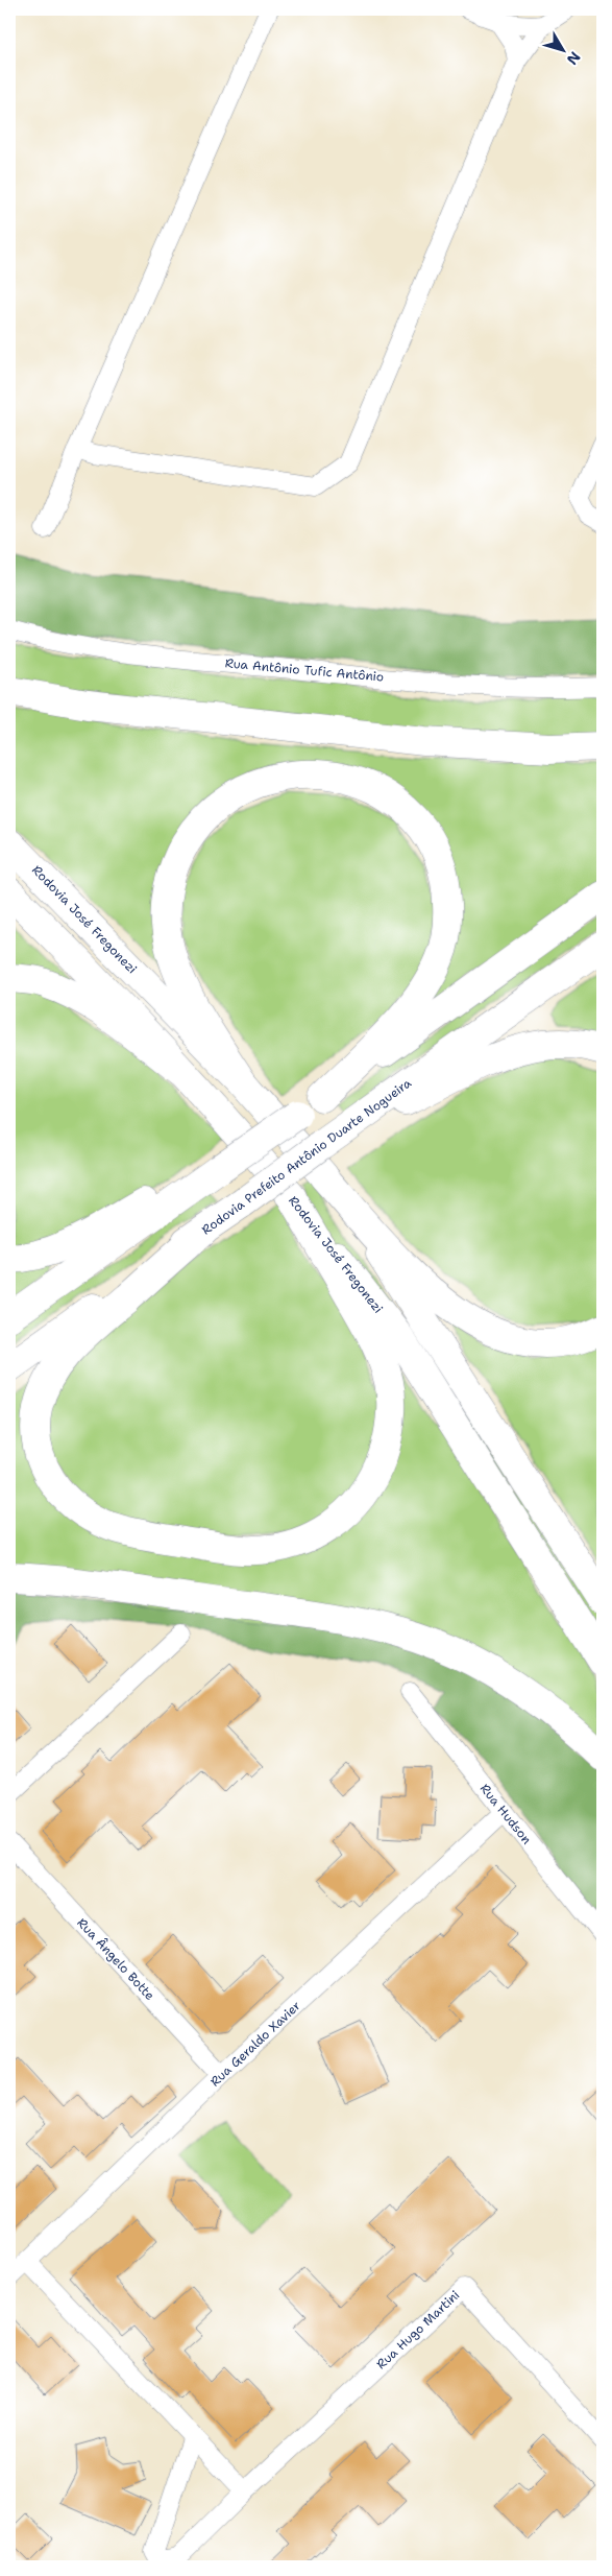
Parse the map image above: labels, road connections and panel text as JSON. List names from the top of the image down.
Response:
{
  "streets": {
    "highway": ["Rodovia José Fregonezi", "Rodovia Prefeito Antônio Duarte Nogueira"],
    "street": [
      "Rua Antônio Tufic Antônio",
      "Rua Hudson",
      "Rua Ângelo Botte",
      "Rua Geraldo Xavier",
      "Rua Hugo Martini"
    ]
  },
  "crossings": [
    ["Rua Hudson", "Rua Geraldo Xavier"],
    ["Rua Ângelo Botte", "Rua Geraldo Xavier"]
  ],
  "north": "bottom right"
}
